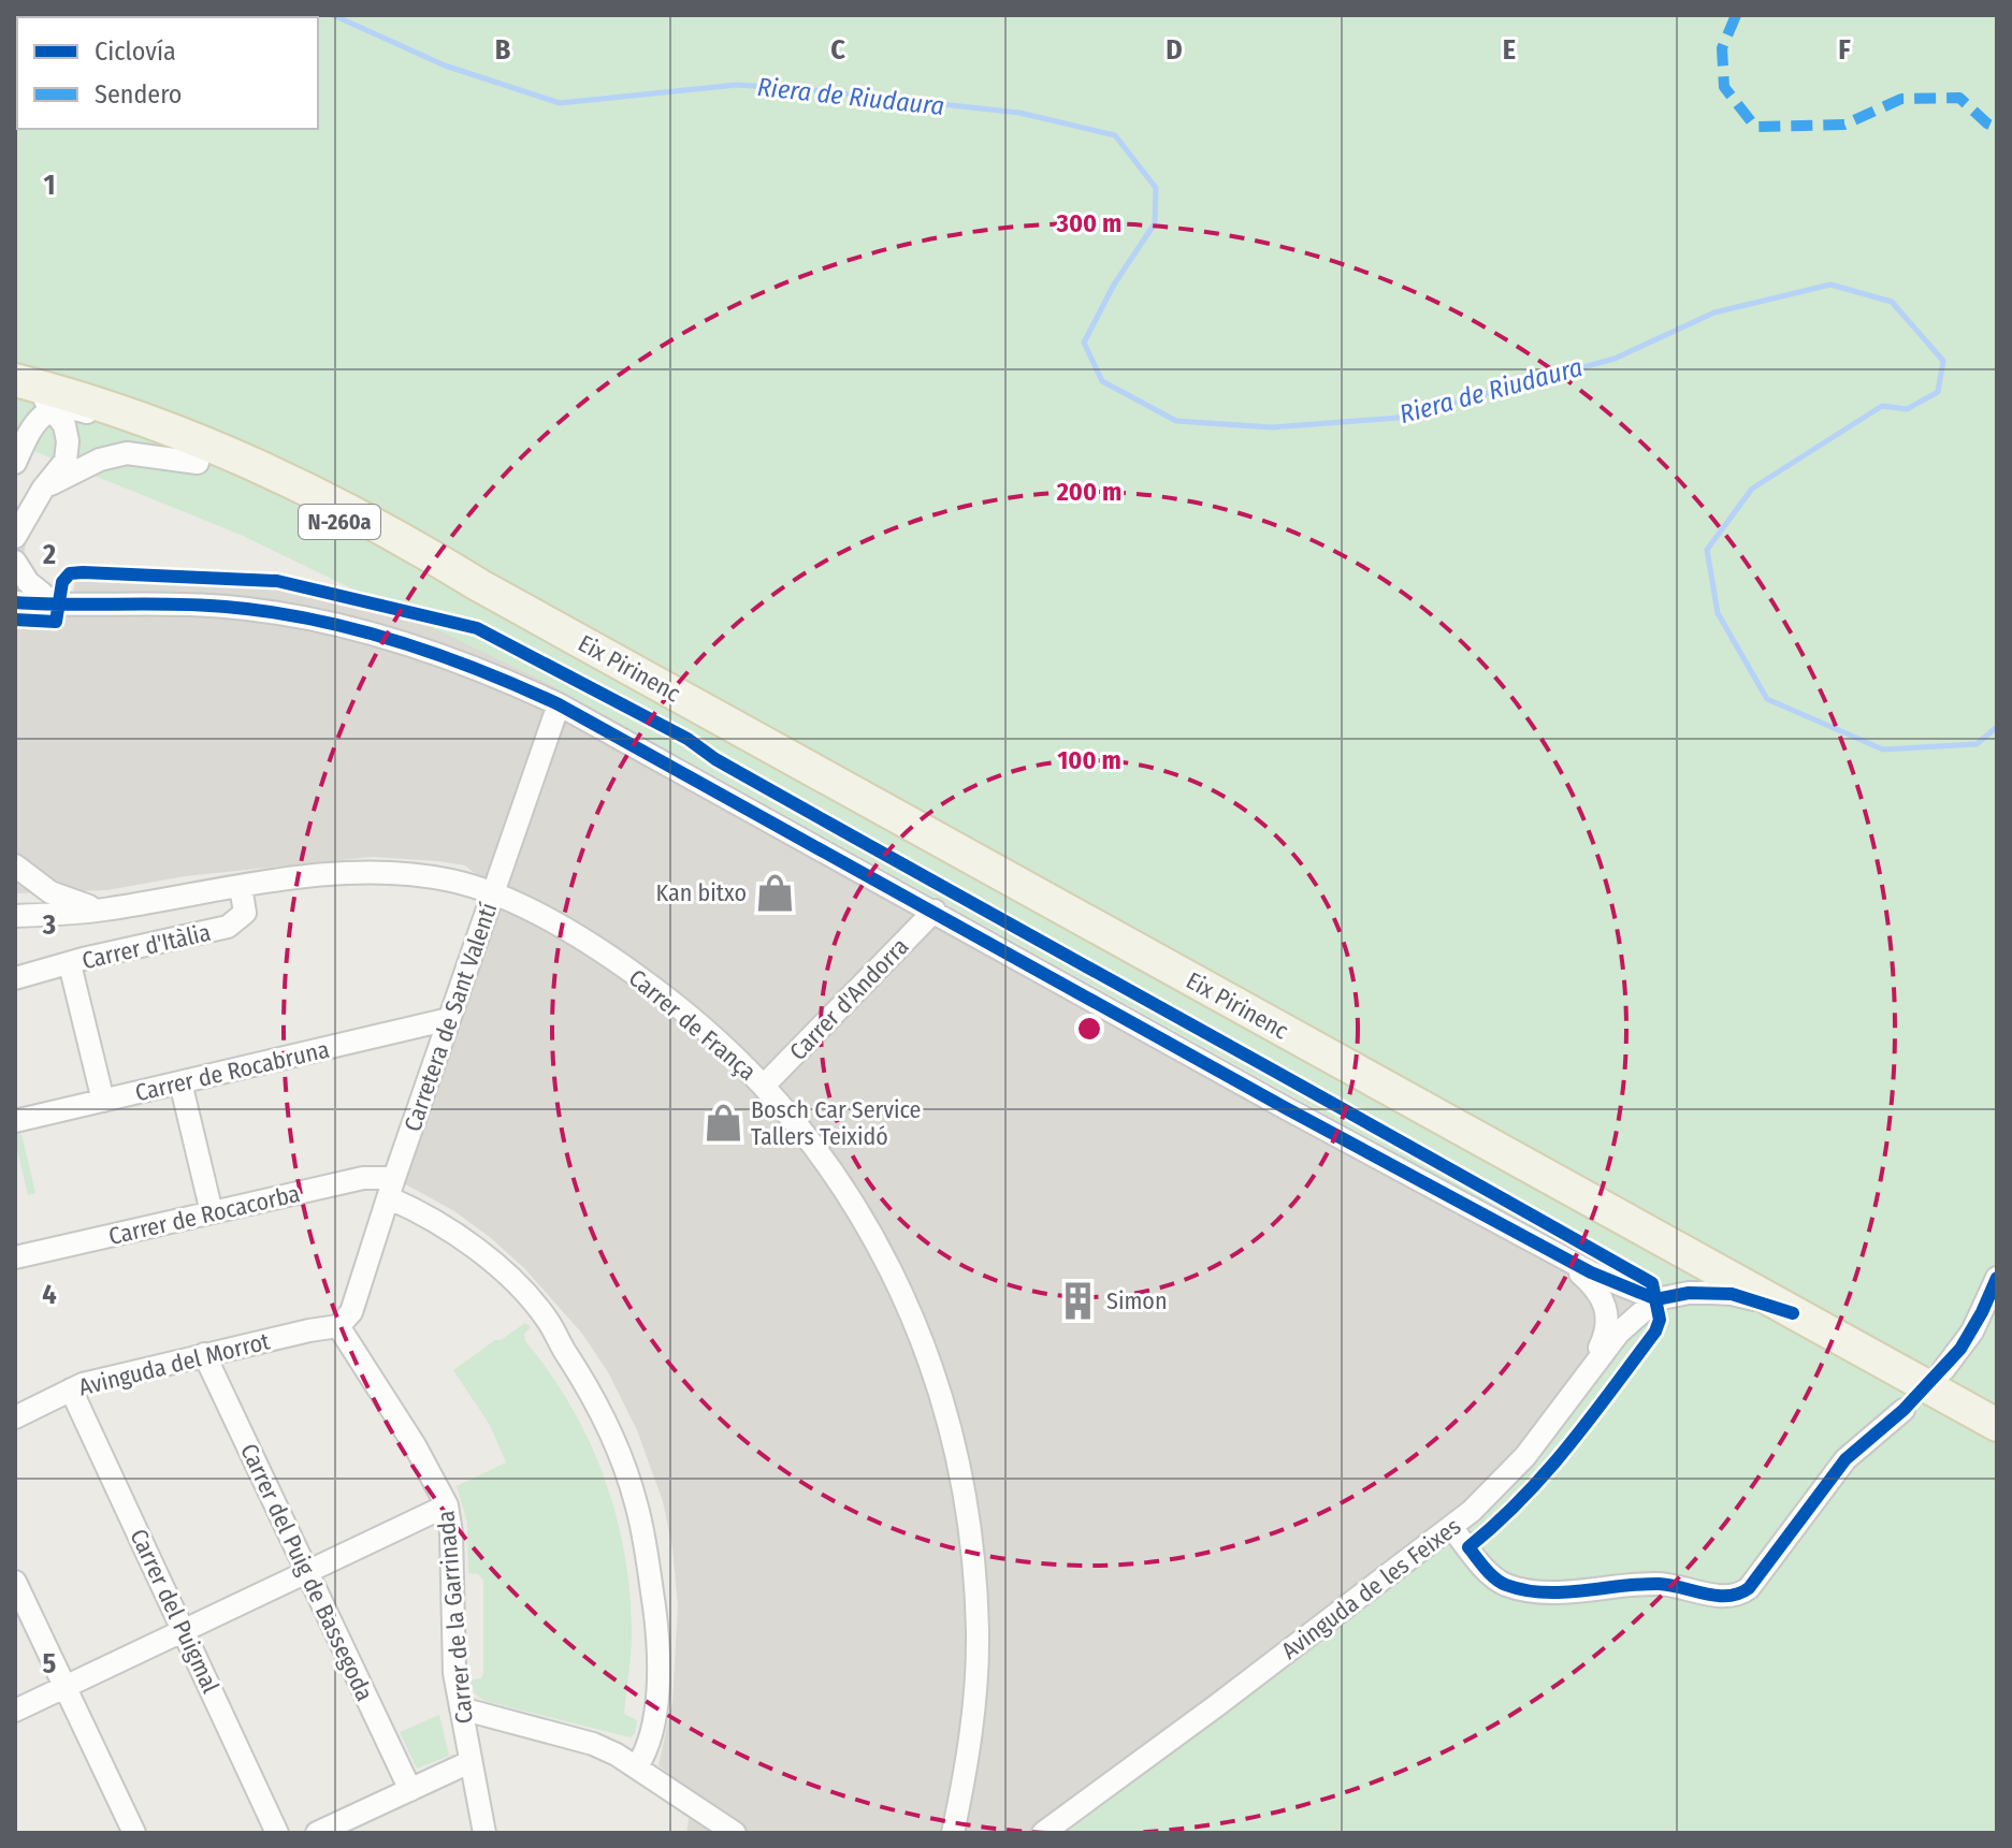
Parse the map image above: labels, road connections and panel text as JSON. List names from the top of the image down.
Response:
{
  "streets": {
    "main road": ["N-260a", "Eix Pirinenc"],
    "street": [
      "Carrer d'Itàlia",
      "Carrer d'Andorra",
      "Carretera de Sant Valentí",
      "Carrer de França",
      "Carrer de Rocabruna",
      "Carrer de Rocacorba",
      "Avinguda del Morrot",
      "Carrer del Puig de Bassegoda",
      "Avinguda de les Feixes",
      "Carrer del Puigmal",
      "Carrer de la Garrinada"
    ]
  },
  "crossings": [
    ["Carrer d'Itàlia", "Carrer de França"],
    ["Carrer d'Andorra", "Carrer de França"],
    ["Carretera de Sant Valentí", "Carrer de França"],
    ["Carretera de Sant Valentí", "Carrer de Rocabruna"],
    ["Carretera de Sant Valentí", "Carrer de Rocacorba"],
    ["Carretera de Sant Valentí", "Avinguda del Morrot"],
    ["Carretera de Sant Valentí", "Carrer de la Garrinada"],
    ["Avinguda del Morrot", "Carrer del Puig de Bassegoda"],
    ["Avinguda del Morrot", "Carrer del Puigmal"],
    ["Avinguda del Morrot", "Carrer de la Garrinada"]
  ],
  "water": ["Riera de Riudaura"],
  "places": {
    "shop": ["Kan bitxo", "Bosch Car Service Tallers Teixidó"],
    "building": ["Simon"]
  },
  "legend": ["Ciclovía", "Sendero"],
  "grid": {
    "columns": [
      "B",
      "C",
      "D",
      "E",
      "F"
    ],
    "rows": [
      "1",
      "2",
      "3",
      "4",
      "5"
    ]
  },
  "rings": ["300 m", "200 m", "100 m"]
}
